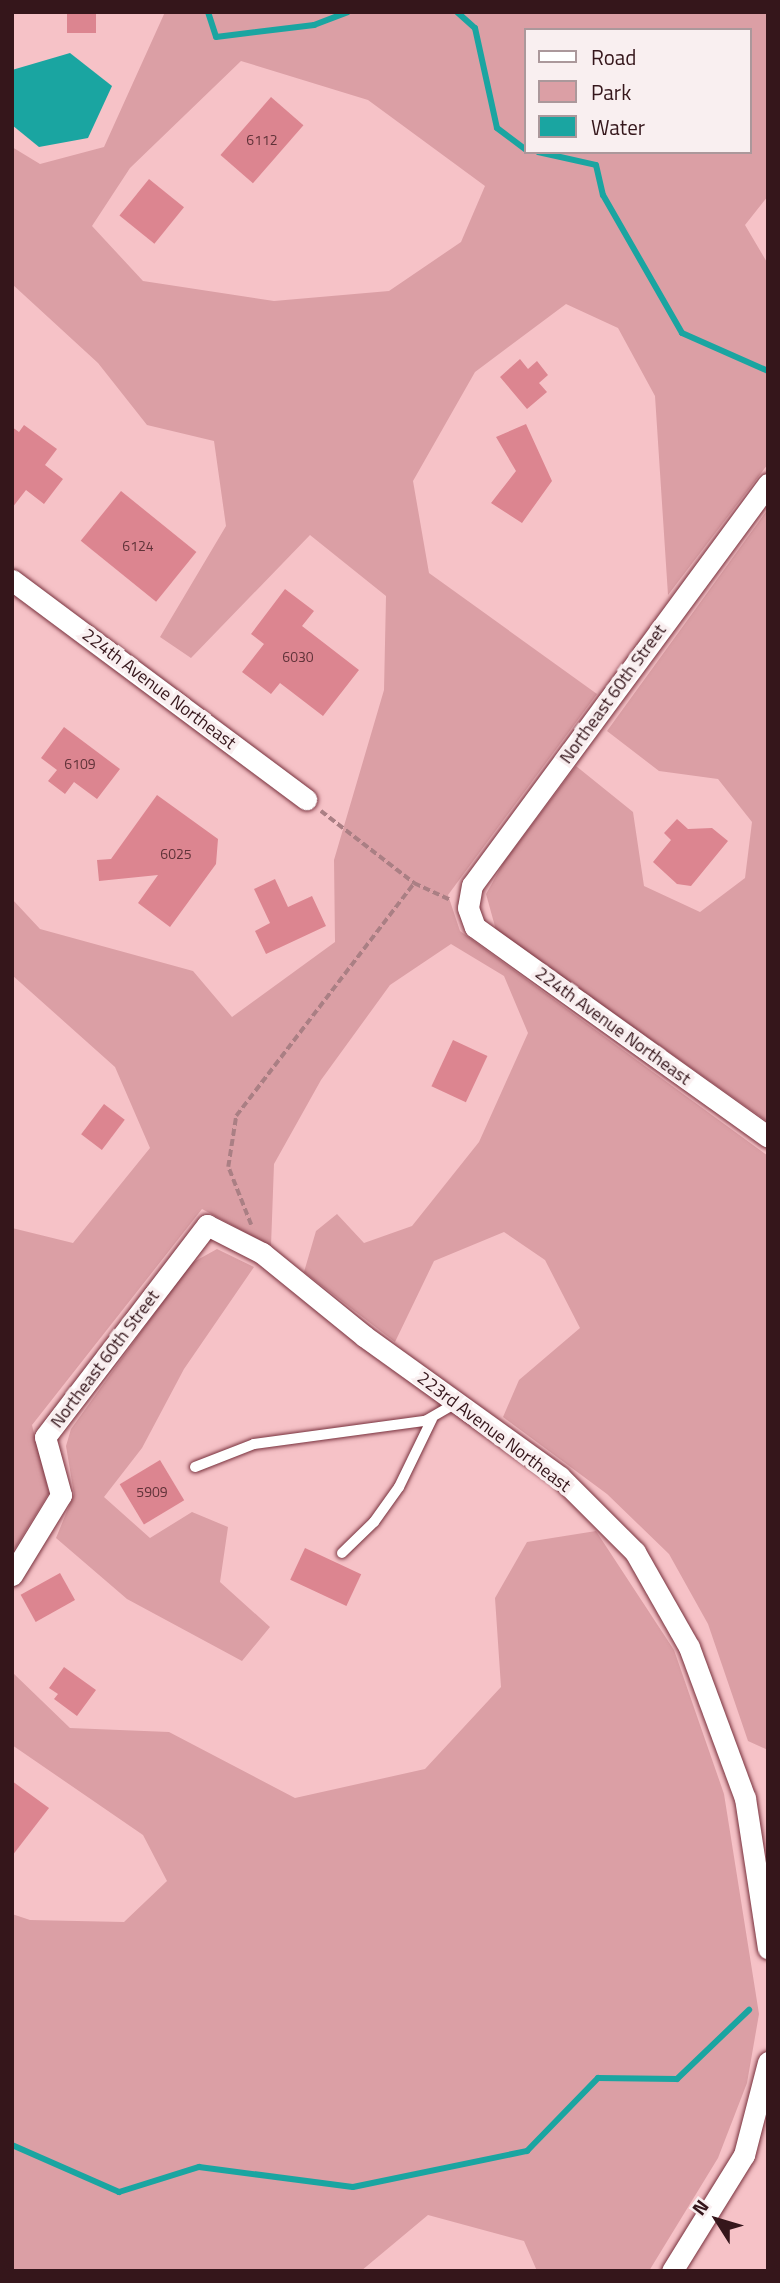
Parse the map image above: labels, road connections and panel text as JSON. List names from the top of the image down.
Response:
{
  "streets": {
    "street": ["224th Avenue Northeast", "Northeast 60th Street", "223rd Avenue Northeast"]
  },
  "crossings": [
    ["224th Avenue Northeast", "Northeast 60th Street"],
    ["Northeast 60th Street", "223rd Avenue Northeast"]
  ],
  "house_numbers": [
    "6112",
    "6124",
    "6030",
    "6109",
    "6025",
    "5909"
  ],
  "legend": ["Road", "Park", "Water"],
  "north": "top left"
}
